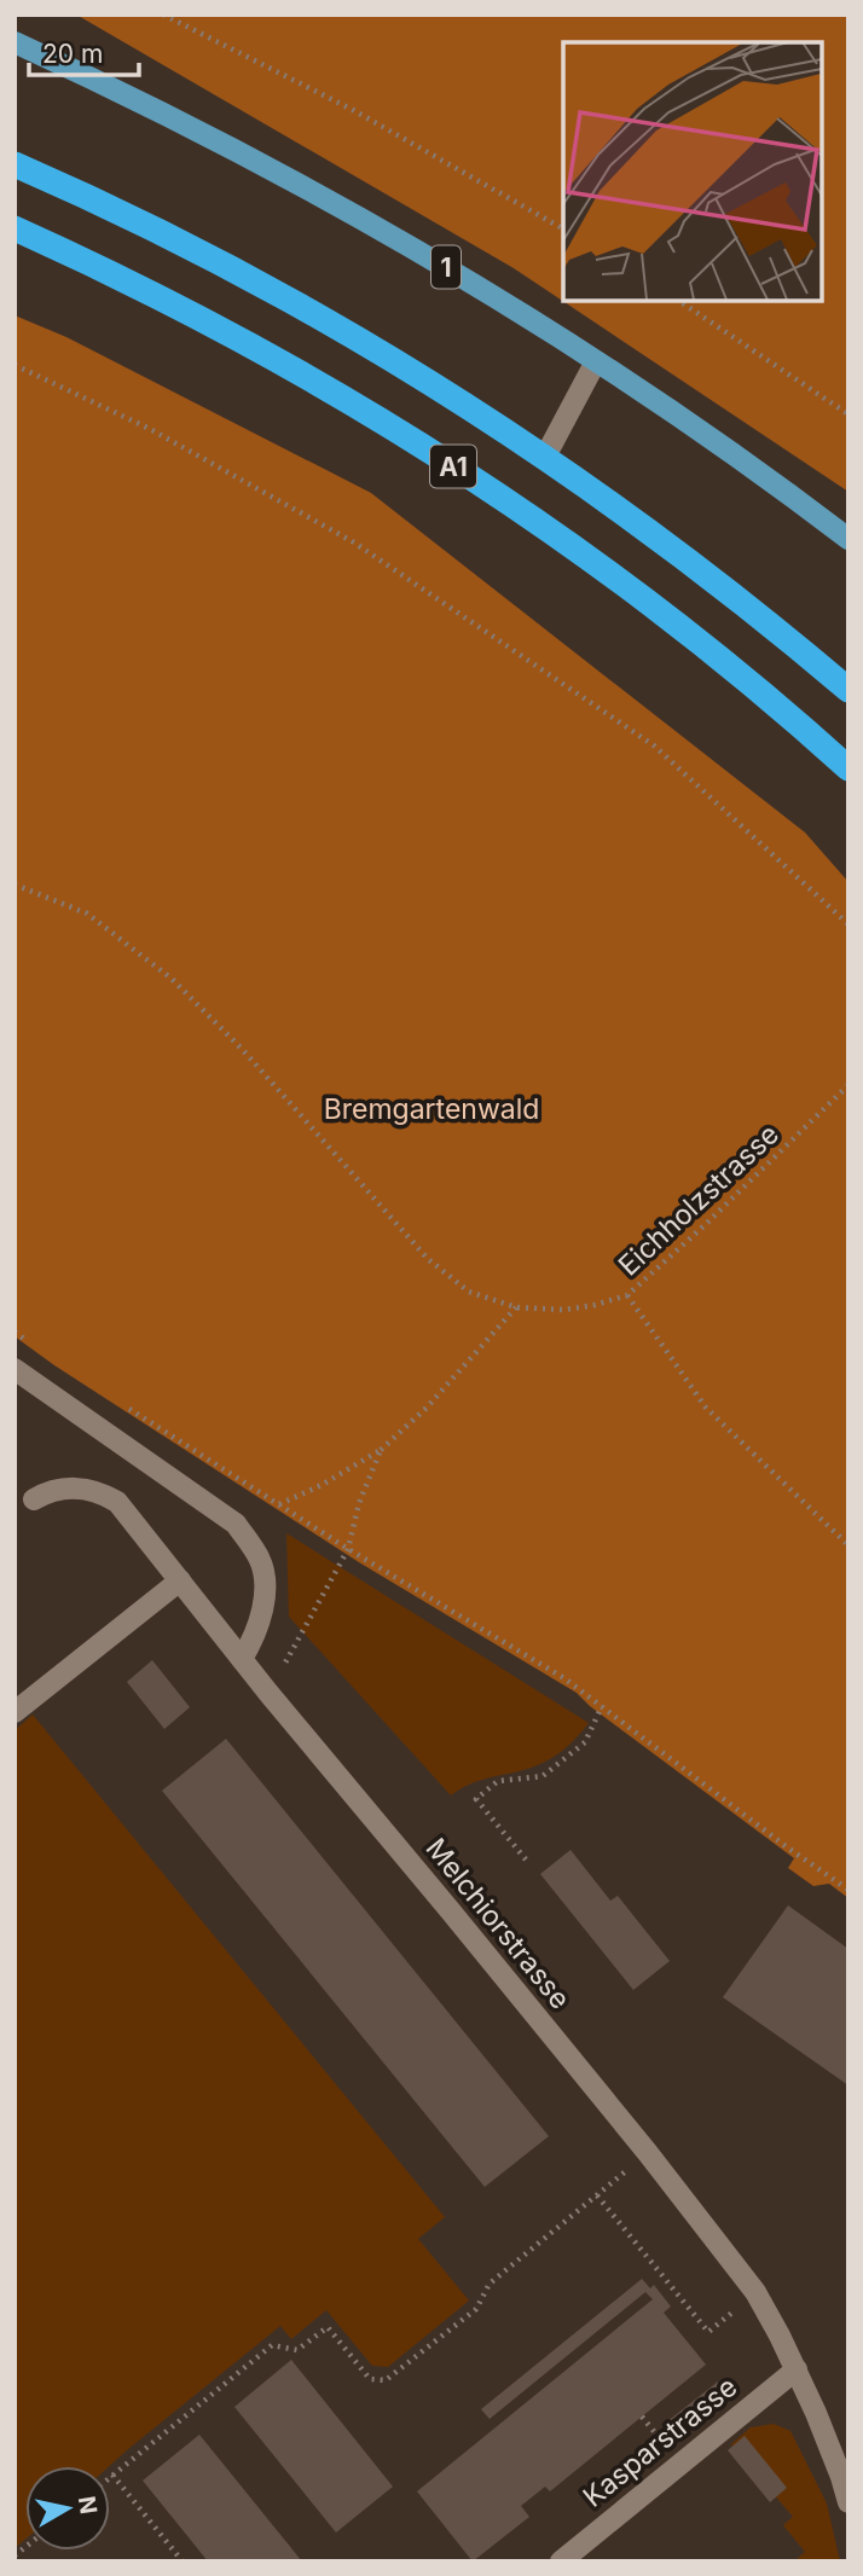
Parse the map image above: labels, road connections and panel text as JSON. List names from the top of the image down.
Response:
{
  "streets": {
    "highway": ["A1"],
    "main road": ["1"],
    "street": ["Melchiorstrasse", "Kasparstrasse"],
    "path": ["Eichholzstrasse"]
  },
  "crossings": [
    ["Melchiorstrasse", "Kasparstrasse"]
  ],
  "parks": ["Bremgartenwald"],
  "scale_bar": "20 m",
  "north": "right"
}
